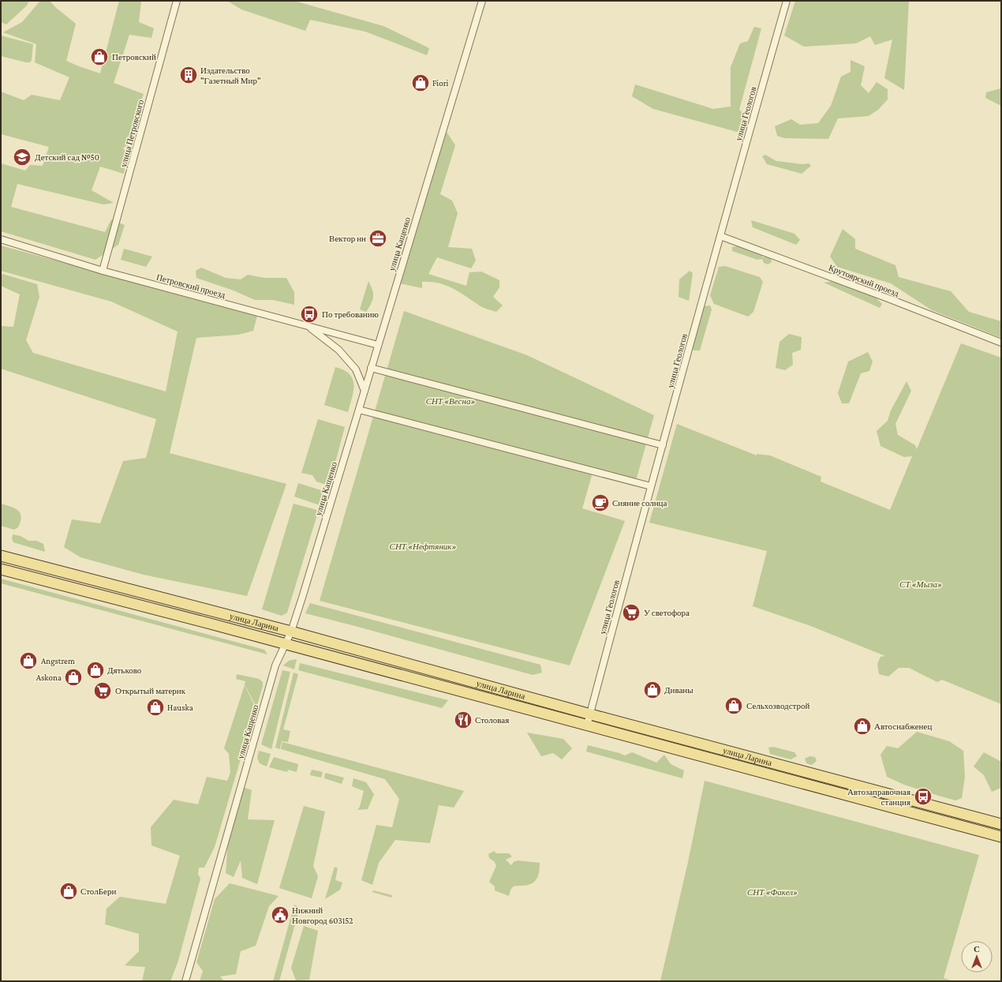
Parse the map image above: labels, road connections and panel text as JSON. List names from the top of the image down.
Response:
{
  "streets": {
    "main road": ["улица Ларина"],
    "street": [
      "улица Геологов",
      "улица Петровского",
      "улица Кащенко",
      "Крутоярский проезд",
      "Петровский проезд"
    ]
  },
  "crossings": [
    ["улица Геологов", "Крутоярский проезд"],
    ["улица Геологов", "улица Ларина"],
    ["улица Петровского", "Петровский проезд"],
    ["улица Кащенко", "Петровский проезд"],
    ["улица Кащенко", "улица Ларина"]
  ],
  "parks": [
    "СНТ «Весна»",
    "СНТ «Нефтяник»",
    "СТ «Мыза»",
    "СНТ «Факел»"
  ],
  "places": {
    "shop": [
      "Петровский",
      "Fiori",
      "Angstrem",
      "Дятьково",
      "Askona",
      "Диваны",
      "Сельхозводстрой",
      "Hauska",
      "Автоснабженец",
      "СтолБери"
    ],
    "building": ["Издательство \"Газетный Мир\""],
    "school or university": ["Детский сад №50"],
    "office": ["Вектор нн"],
    "bus stop": ["По требованию", "Автозаправочная станция"],
    "cafe": ["Сияние солнца"],
    "supermarket": ["У светофора", "Открытый материк"],
    "restaurant": ["Столовая"],
    "public building": ["Нижний Новгород 603152"]
  },
  "north": "top"
}
